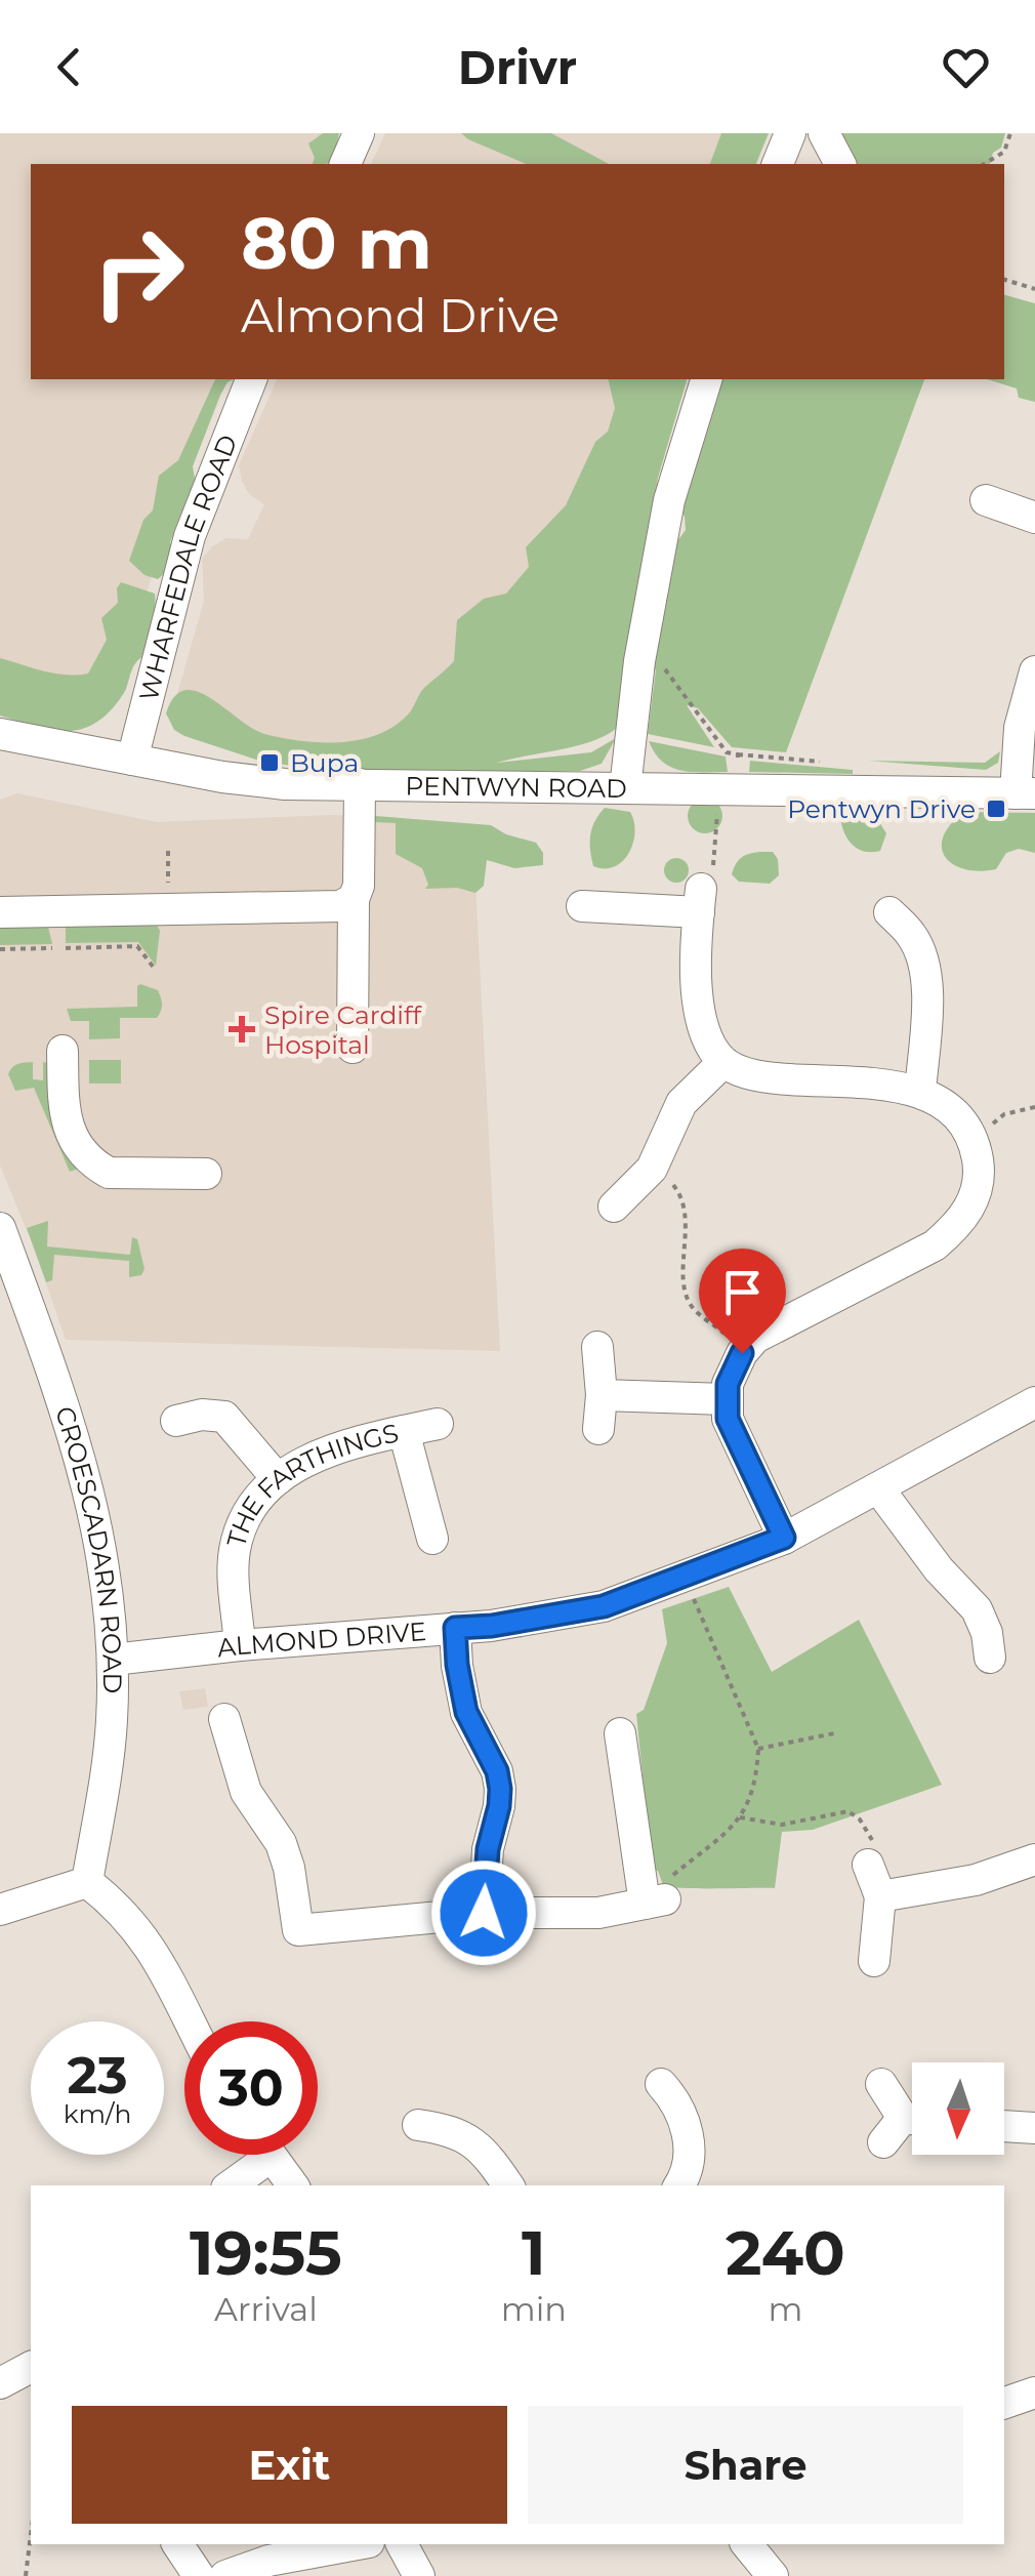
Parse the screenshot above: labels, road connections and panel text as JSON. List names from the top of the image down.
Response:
{
  "streets": {
    "street": [
      "WHARFEDALE ROAD",
      "PENTWYN ROAD",
      "THE FARTHINGS",
      "CROESCADARN ROAD",
      "ALMOND DRIVE"
    ]
  },
  "crossings": [
    ["WHARFEDALE ROAD", "PENTWYN ROAD"],
    ["THE FARTHINGS", "ALMOND DRIVE"],
    ["CROESCADARN ROAD", "ALMOND DRIVE"]
  ],
  "places": {
    "transit": ["Bupa", "Pentwyn Drive"],
    "health": ["Spire Cardiff Hospital"]
  },
  "north": "bottom",
  "page": {
    "header": "Drivr",
    "turn": ["80 m", "Almond Drive"],
    "speed": "23 km/h",
    "limit": "30",
    "eta": [
      "19:55",
      "Arrival",
      "1",
      "min",
      "240",
      "m"
    ],
    "buttons": ["Exit", "Share"]
  }
}
